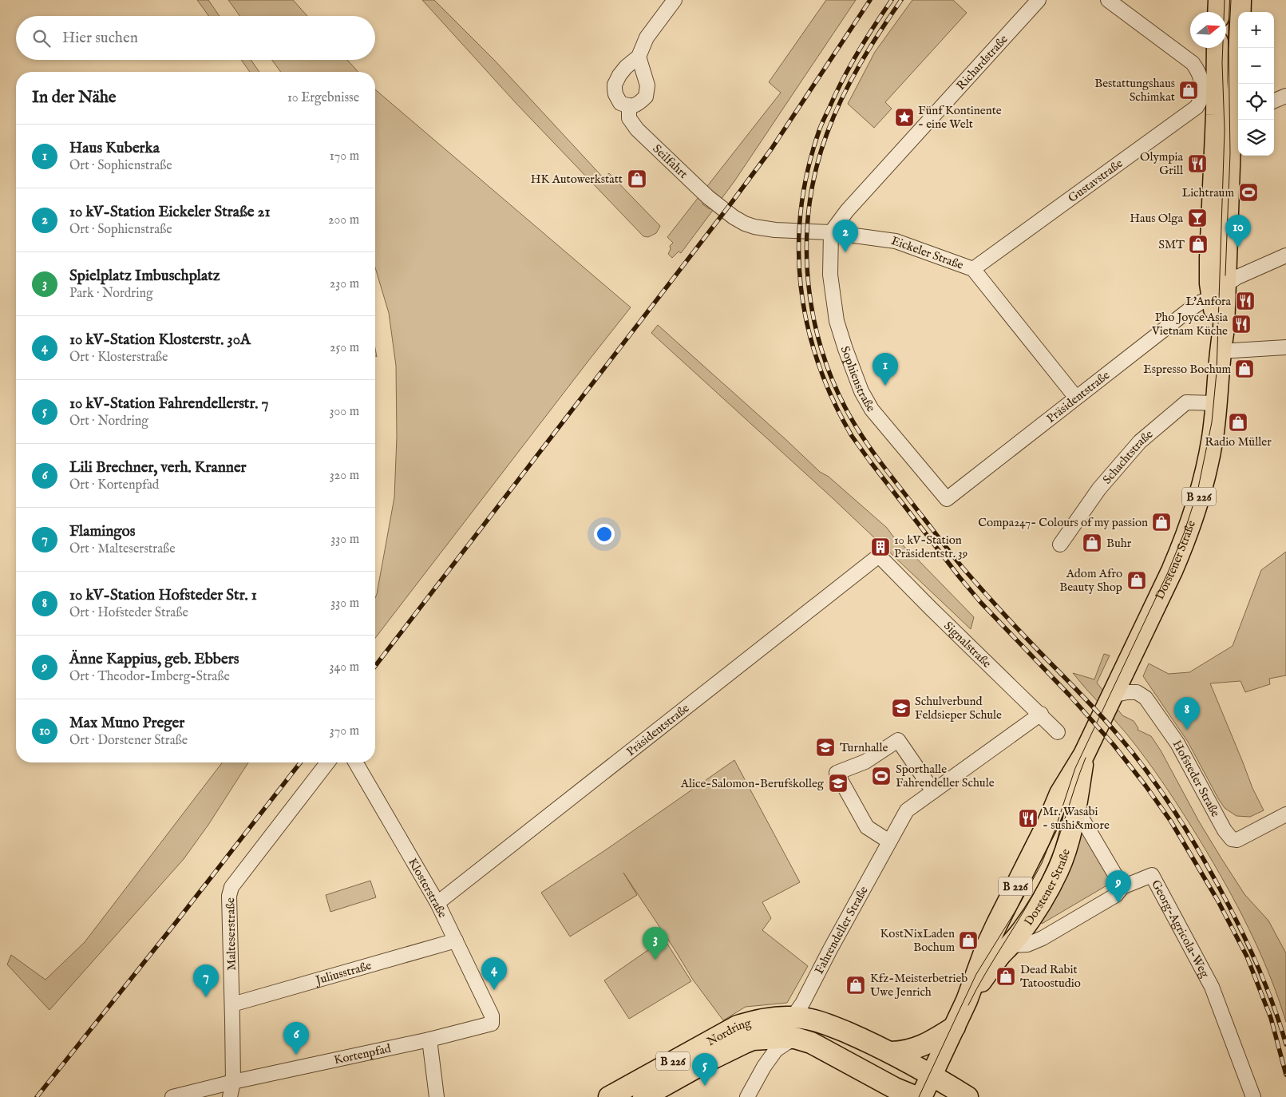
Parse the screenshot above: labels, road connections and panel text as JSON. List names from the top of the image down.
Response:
{
  "streets": {
    "main road": ["B 226", "Dorstener Straße", "Nordring"],
    "street": [
      "Richardstraße",
      "Seilfahrt",
      "Gustavstraße",
      "Eickeler Straße",
      "Sophienstraße",
      "Präsidentstraße",
      "Schachtstraße",
      "Signalstraße",
      "Hofsteder Straße",
      "Klosterstraße",
      "Georg-Agricola-Weg",
      "Fahrendeller Straße",
      "Malteserstraße",
      "Juliusstraße",
      "Kortenpfad"
    ]
  },
  "crossings": [
    ["Richardstraße", "Eickeler Straße"],
    ["Richardstraße", "Sophienstraße"],
    ["Seilfahrt", "Eickeler Straße"],
    ["Gustavstraße", "Eickeler Straße"],
    ["Eickeler Straße", "Sophienstraße"],
    ["Eickeler Straße", "Präsidentstraße"],
    ["Sophienstraße", "Präsidentstraße"],
    ["Präsidentstraße", "Dorstener Straße"],
    ["Präsidentstraße", "Signalstraße"],
    ["Präsidentstraße", "Klosterstraße"],
    ["Schachtstraße", "Dorstener Straße"],
    ["Dorstener Straße", "Hofsteder Straße"],
    ["Dorstener Straße", "Nordring"],
    ["Signalstraße", "Fahrendeller Straße"],
    ["Klosterstraße", "Juliusstraße"],
    ["Klosterstraße", "Kortenpfad"],
    ["Fahrendeller Straße", "Nordring"],
    ["Malteserstraße", "Juliusstraße"],
    ["Malteserstraße", "Kortenpfad"]
  ],
  "places": {
    "shop": [
      "Bestattungshaus Schimkat",
      "HK Autowerkstatt",
      "SMT",
      "Espresso Bochum",
      "Radio Müller",
      "Compa247- Colours of my passion",
      "Buhr",
      "Adom Afro Beauty Shop",
      "KostNixLaden Bochum",
      "Dead Rabit Tatoostudio",
      "Kfz-Meisterbetrieb Uwe Jenrich"
    ],
    "place": ["Fünf Kontinente - eine Welt"],
    "restaurant": [
      "Olympia Grill",
      "L'Anfora",
      "Pho Joyce Asia Vietnam Küche",
      "Mr. Wasabi - sushi&more"
    ],
    "sports": ["Lichtraum", "Sporthalle Fahrendeller Schule"],
    "bar": ["Haus Olga"],
    "building": ["10 kV-Station Präsidentstr. 39"],
    "school or university": ["Schulverbund Feldsieper Schule", "Turnhalle", "Alice-Salomon-Berufskolleg"]
  },
  "north": "right",
  "page": {
    "map_buttons": ["+", "−"],
    "search": "Hier suchen",
    "heading": ["In der Nähe", "10 Ergebnisse"],
    "list": [
      {
        "mark": "1",
        "name": "Haus Kuberka",
        "note": "Ort · Sophienstraße",
        "value": "170 m"
      },
      {
        "mark": "2",
        "name": "10 kV-Station Eickeler Straße 21",
        "note": "Ort · Sophienstraße",
        "value": "200 m"
      },
      {
        "mark": "3",
        "name": "Spielplatz Imbuschplatz",
        "note": "Park · Nordring",
        "value": "230 m"
      },
      {
        "mark": "4",
        "name": "10 kV-Station Klosterstr. 30A",
        "note": "Ort · Klosterstraße",
        "value": "250 m"
      },
      {
        "mark": "5",
        "name": "10 kV-Station Fahrendellerstr. 7",
        "note": "Ort · Nordring",
        "value": "300 m"
      },
      {
        "mark": "6",
        "name": "Lili Brechner, verh. Kranner",
        "note": "Ort · Kortenpfad",
        "value": "320 m"
      },
      {
        "mark": "7",
        "name": "Flamingos",
        "note": "Ort · Malteserstraße",
        "value": "330 m"
      },
      {
        "mark": "8",
        "name": "10 kV-Station Hofsteder Str. 1",
        "note": "Ort · Hofsteder Straße",
        "value": "330 m"
      },
      {
        "mark": "9",
        "name": "Änne Kappius, geb. Ebbers",
        "note": "Ort · Theodor-Imberg-Straße",
        "value": "340 m"
      },
      {
        "mark": "10",
        "name": "Max Muno Preger",
        "note": "Ort · Dorstener Straße",
        "value": "370 m"
      }
    ],
    "pins": [
      "10",
      "2",
      "1",
      "8",
      "9",
      "3",
      "4",
      "7",
      "6",
      "5"
    ]
  }
}
